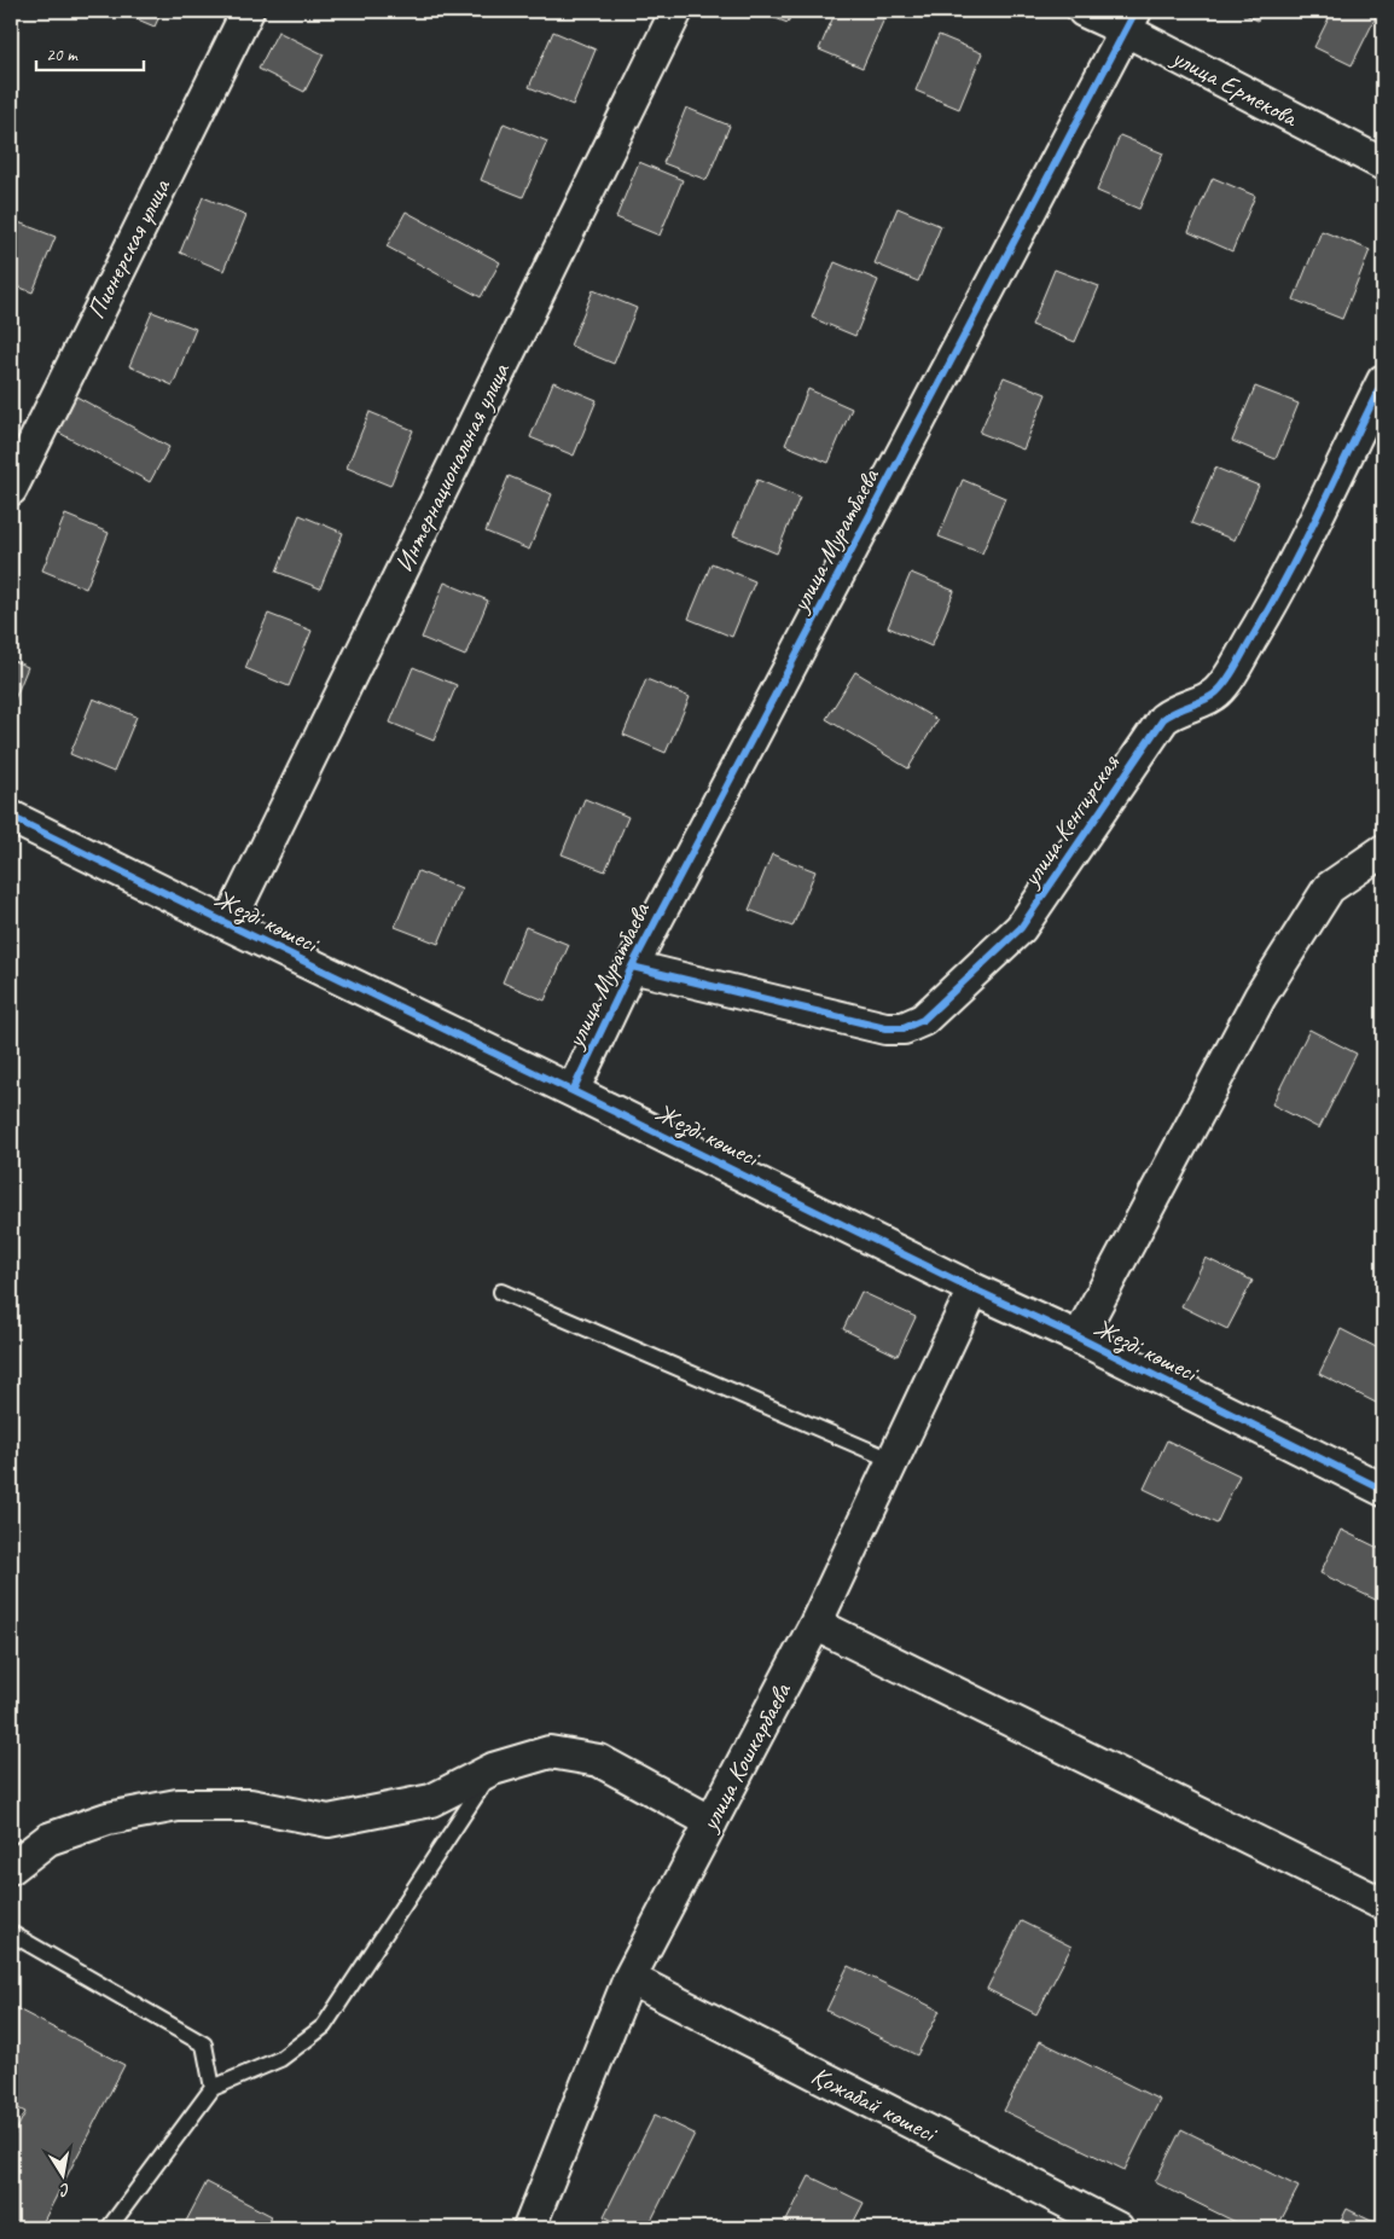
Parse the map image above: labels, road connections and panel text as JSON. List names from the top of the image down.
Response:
{
  "streets": {
    "street": [
      "улица Ермекова",
      "Пионерская улица",
      "Интернациональная улица",
      "улица Муратбаева",
      "улица Кенгирская",
      "Жезді көшесі",
      "улица Кошкарбаева",
      "Қожабай көшесі"
    ]
  },
  "crossings": [
    ["улица Ермекова", "улица Муратбаева"],
    ["Интернациональная улица", "Жезді көшесі"],
    ["улица Муратбаева", "улица Кенгирская"],
    ["улица Муратбаева", "Жезді көшесі"],
    ["Жезді көшесі", "улица Кошкарбаева"],
    ["улица Кошкарбаева", "Қожабай көшесі"]
  ],
  "scale_bar": "20 m",
  "north": "bottom"
}
